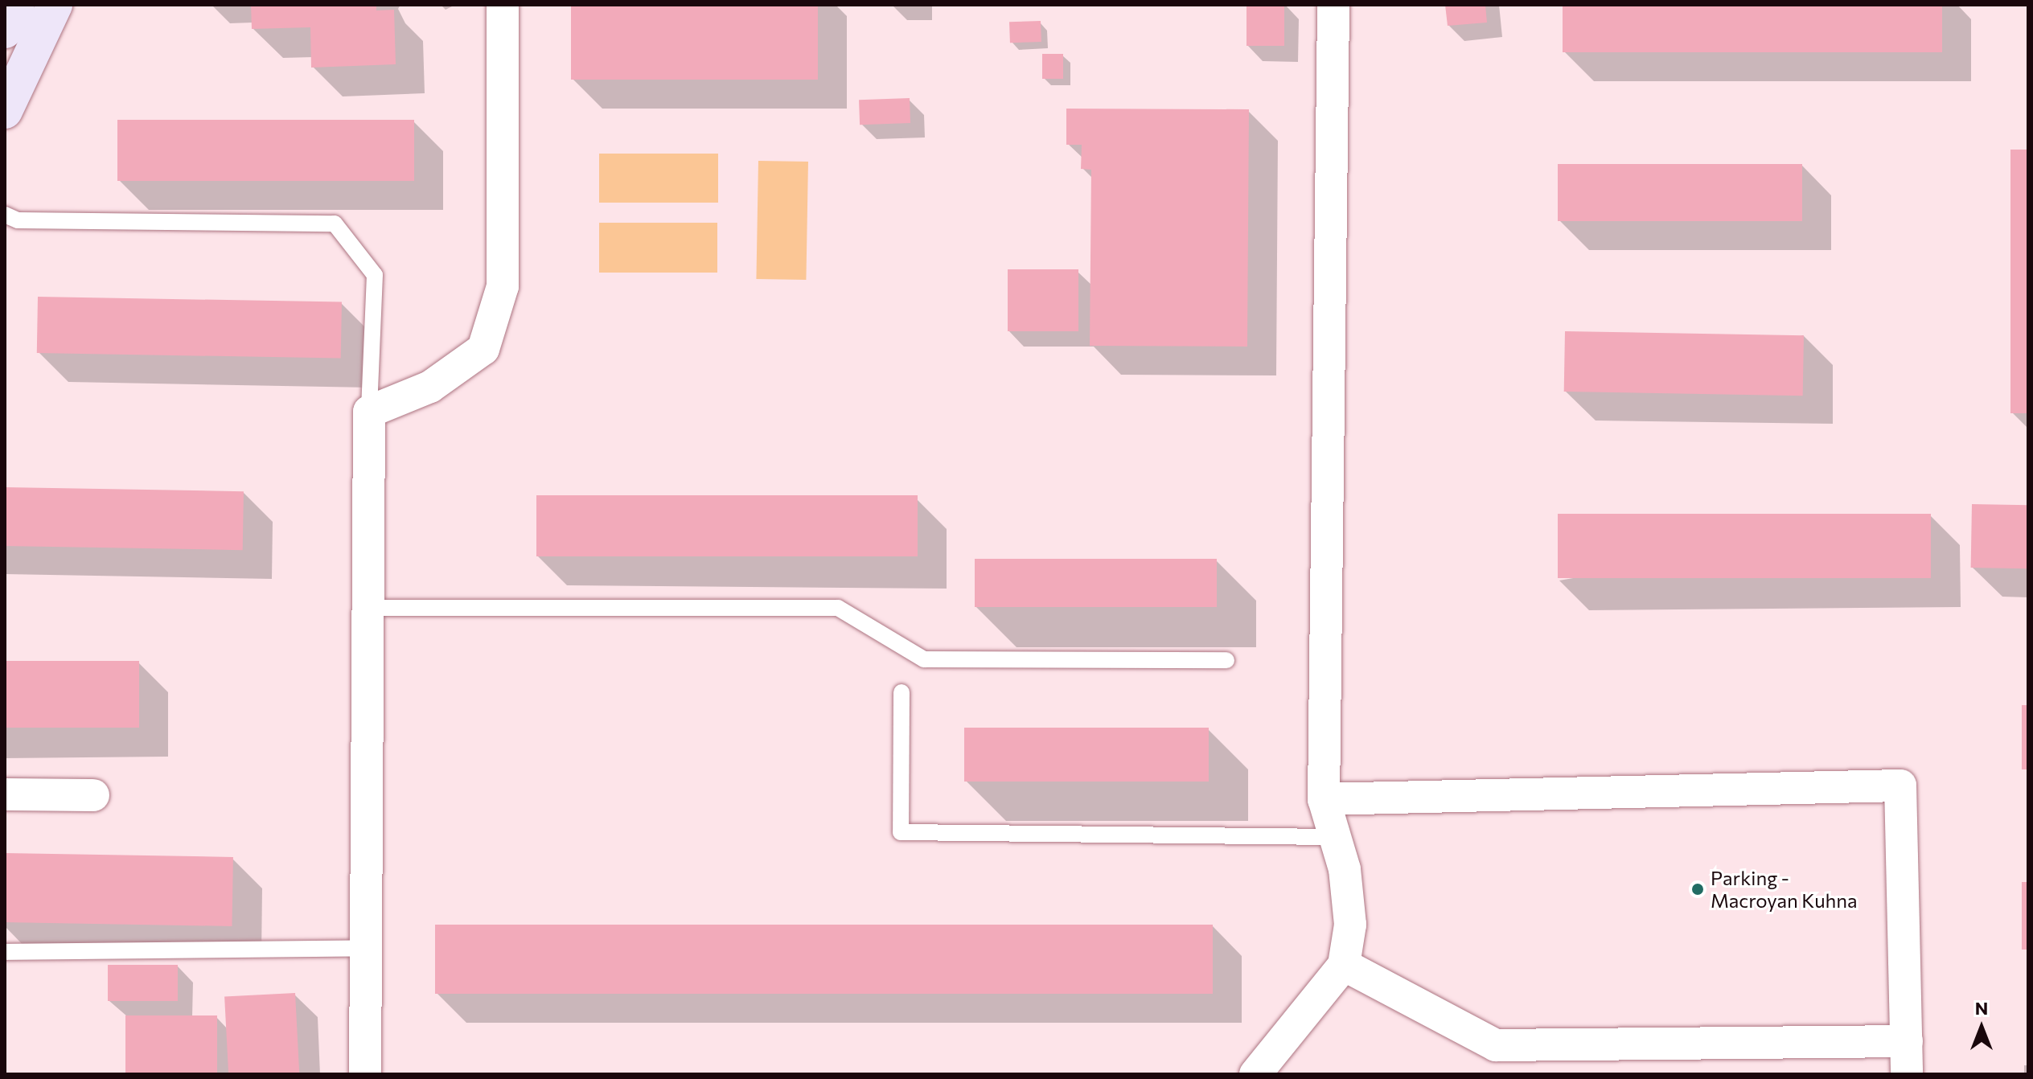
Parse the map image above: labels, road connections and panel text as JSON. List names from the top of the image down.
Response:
{
  "places": ["Parking - Macroyan Kuhna"],
  "north": "top"
}
